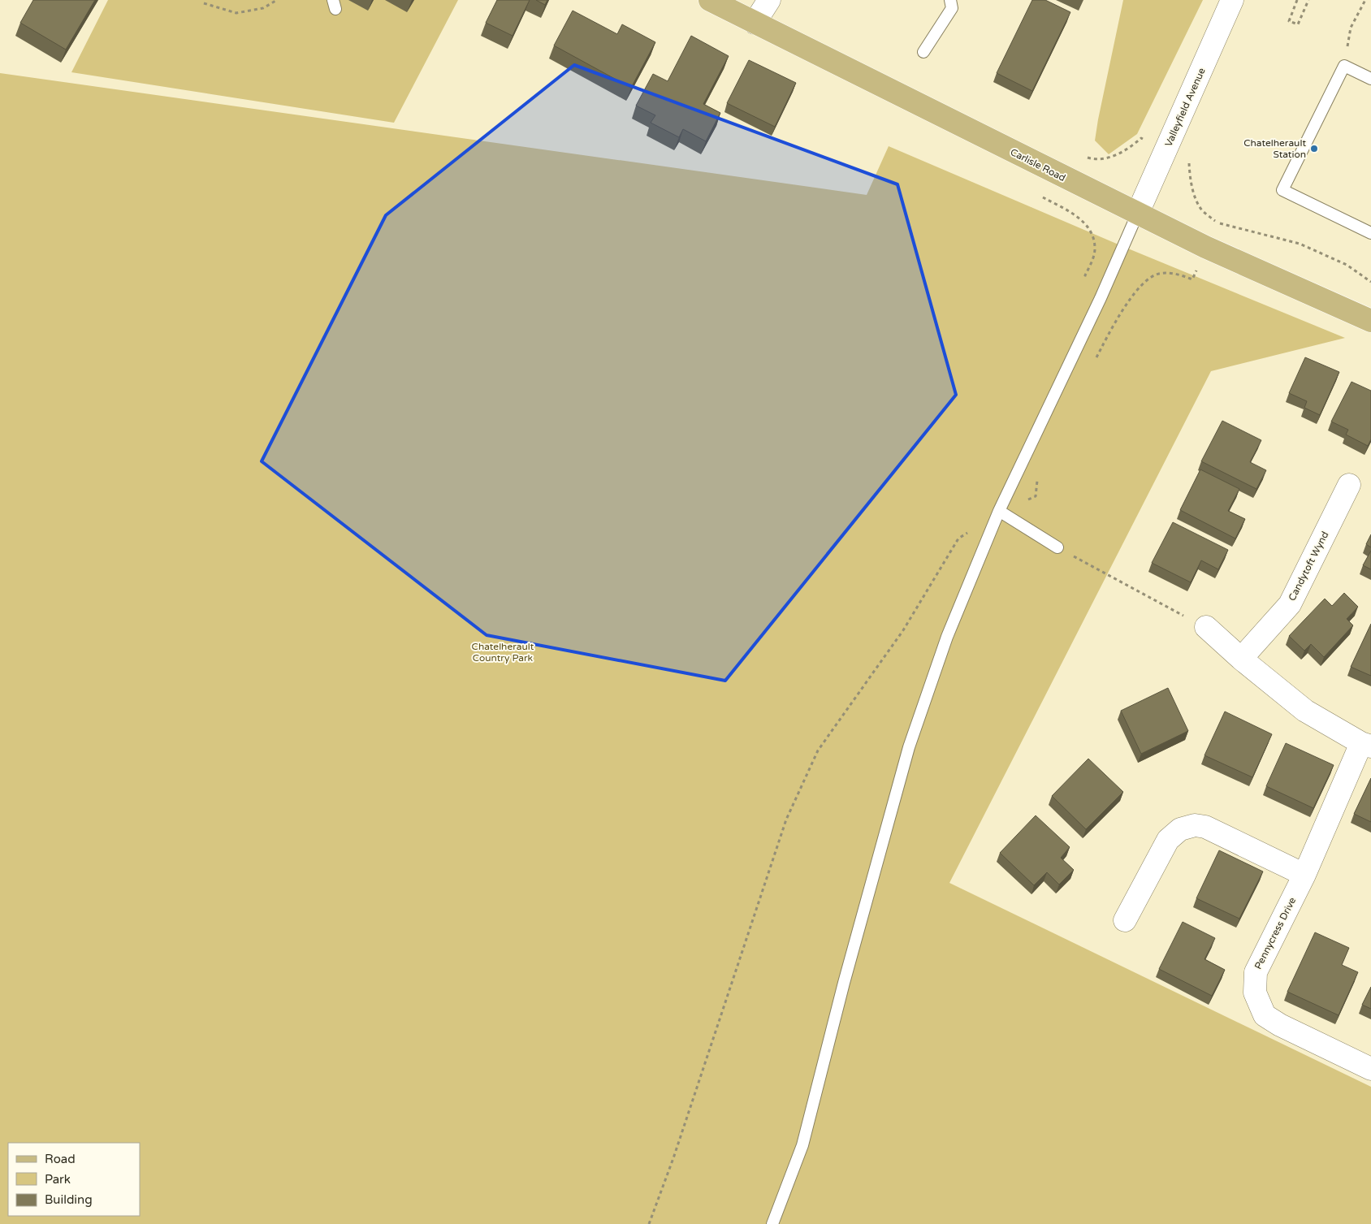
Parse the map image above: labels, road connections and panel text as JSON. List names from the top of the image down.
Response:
{
  "streets": {
    "main road": ["Carlisle Road"],
    "street": ["Valleyfield Avenue", "Candytoft Wynd", "Pennycress Drive"]
  },
  "crossings": [
    ["Valleyfield Avenue", "Carlisle Road"]
  ],
  "parks": ["Chatelherault Country Park"],
  "places": ["Chatelherault Station"],
  "legend": ["Road", "Park", "Building"]
}
